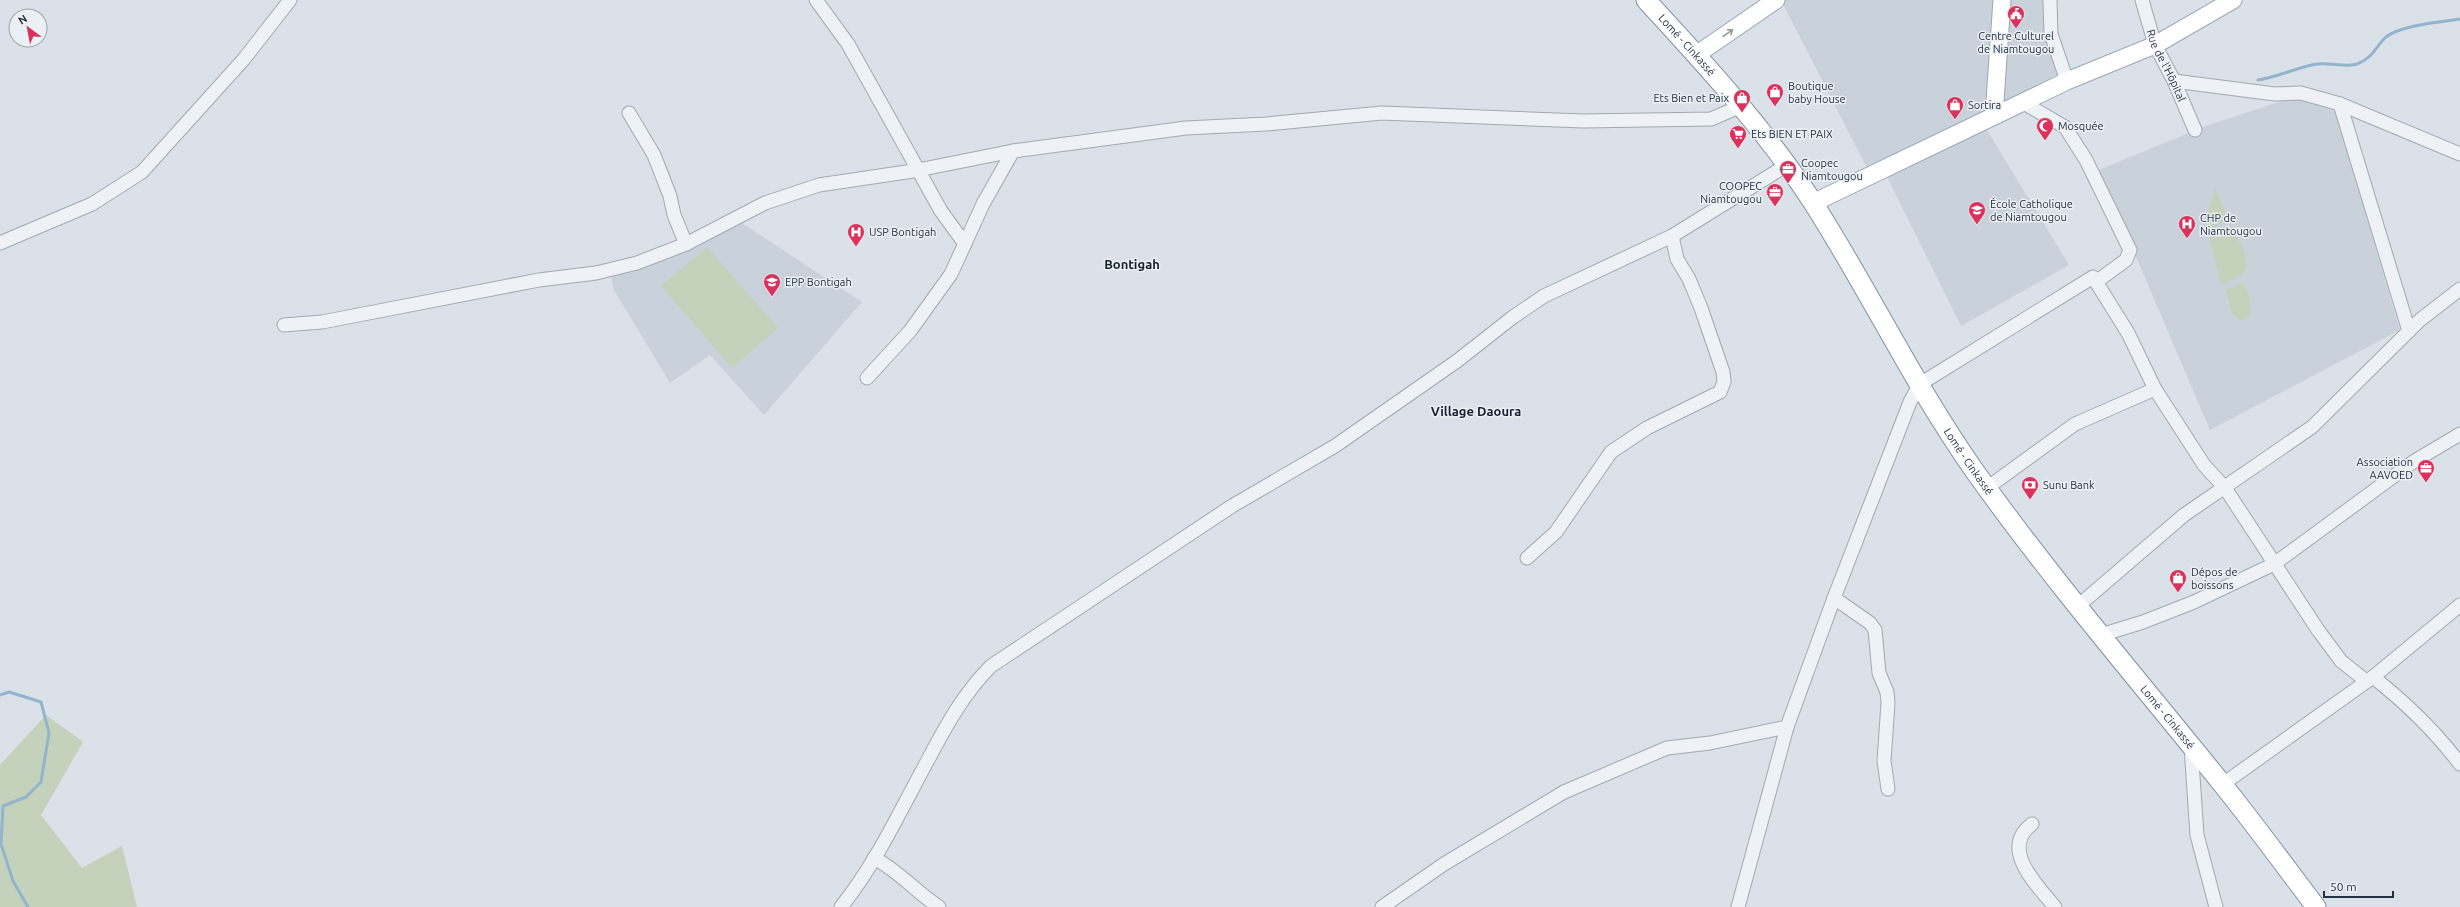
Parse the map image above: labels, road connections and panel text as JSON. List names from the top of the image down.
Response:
{
  "streets": {
    "highway": ["Lomé - Cinkassé"],
    "street": ["Rue de l'Hôpital"]
  },
  "districts": ["Bontigah", "Village Daoura"],
  "places": {
    "public building": ["Centre Culturel de Niamtougou"],
    "shop": [
      "Boutique baby House",
      "Ets Bien et Paix",
      "Sortira",
      "Dépos de boissons"
    ],
    "mosque": ["Mosquée"],
    "supermarket": ["Ets BIEN ET PAIX"],
    "office": ["Coopec Niamtougou", "COOPEC Niamtougou", "Association AAVOED"],
    "school or university": ["École Catholique de Niamtougou", "EPP Bontigah"],
    "hospital": ["CHP de Niamtougou", "USP Bontigah"],
    "bank": ["Sunu Bank"]
  },
  "scale_bar": "50 m",
  "north": "top left"
}
